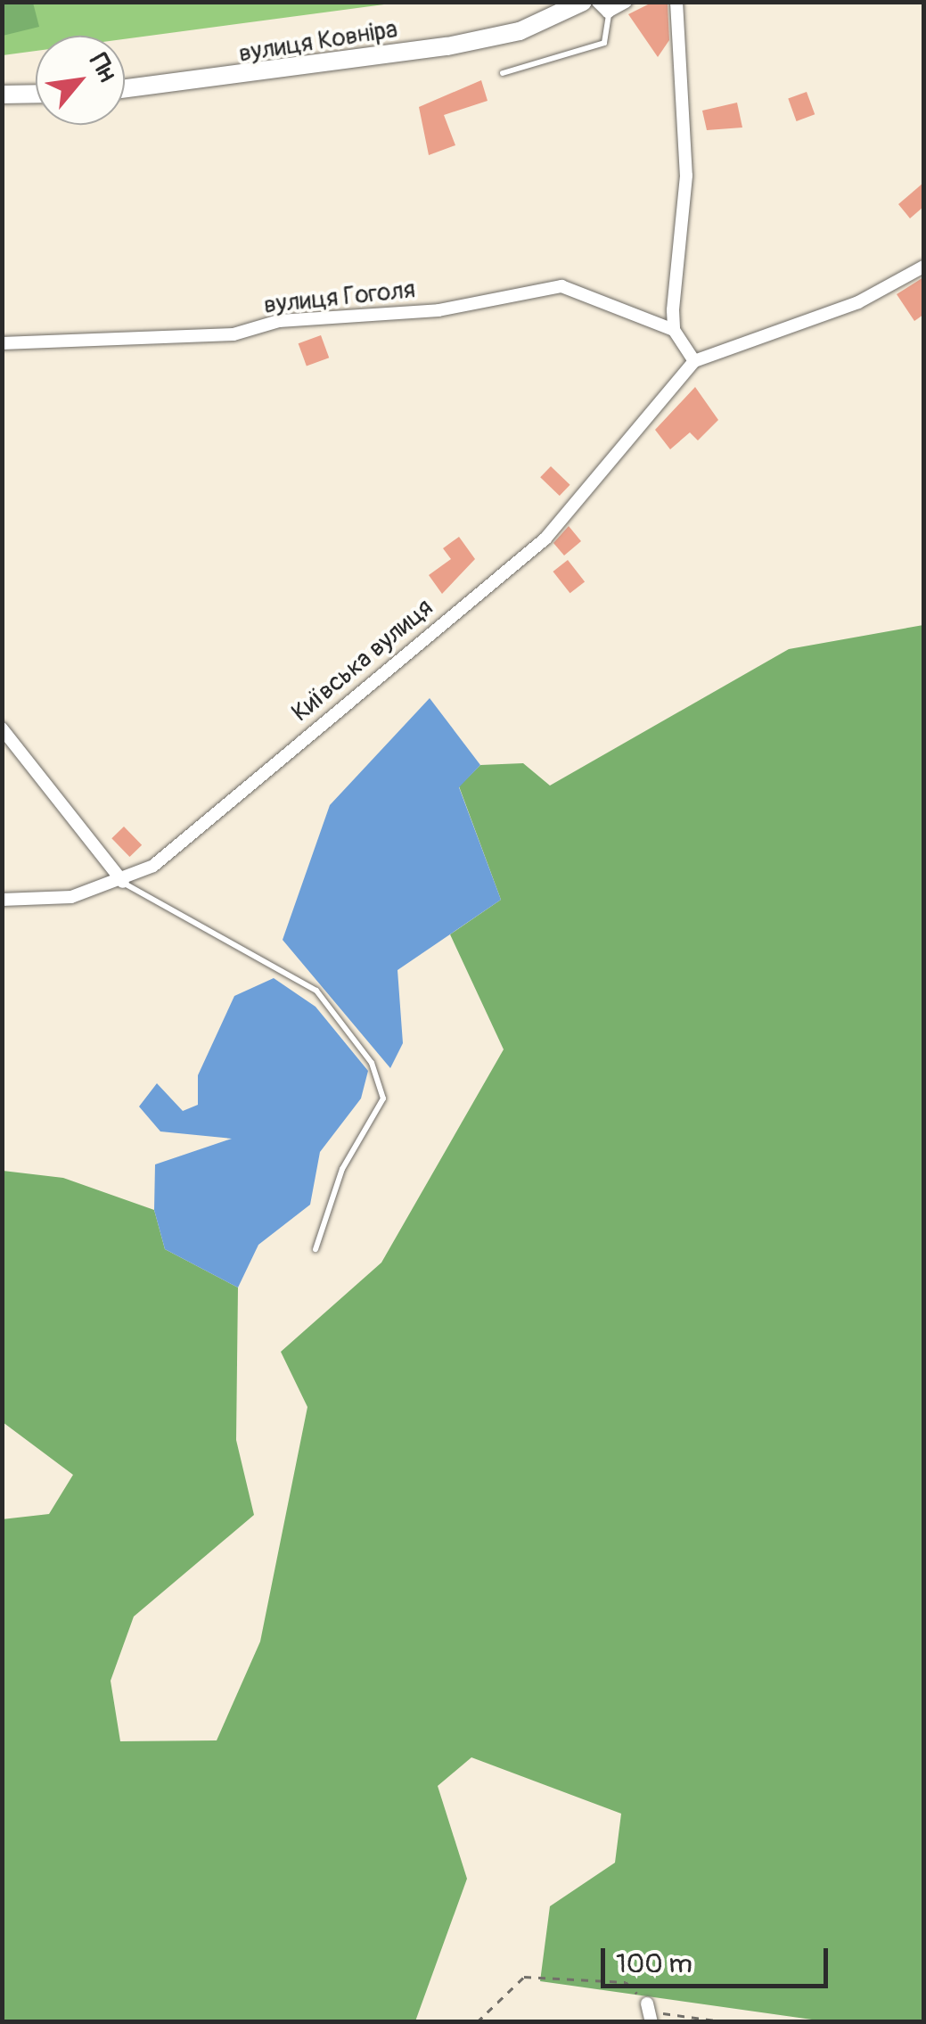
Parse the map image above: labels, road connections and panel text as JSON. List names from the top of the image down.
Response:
{
  "streets": {
    "street": ["вулиця Ковніра", "вулиця Гоголя", "Київська вулиця"]
  },
  "scale_bar": "100 m",
  "north": "top right"
}
